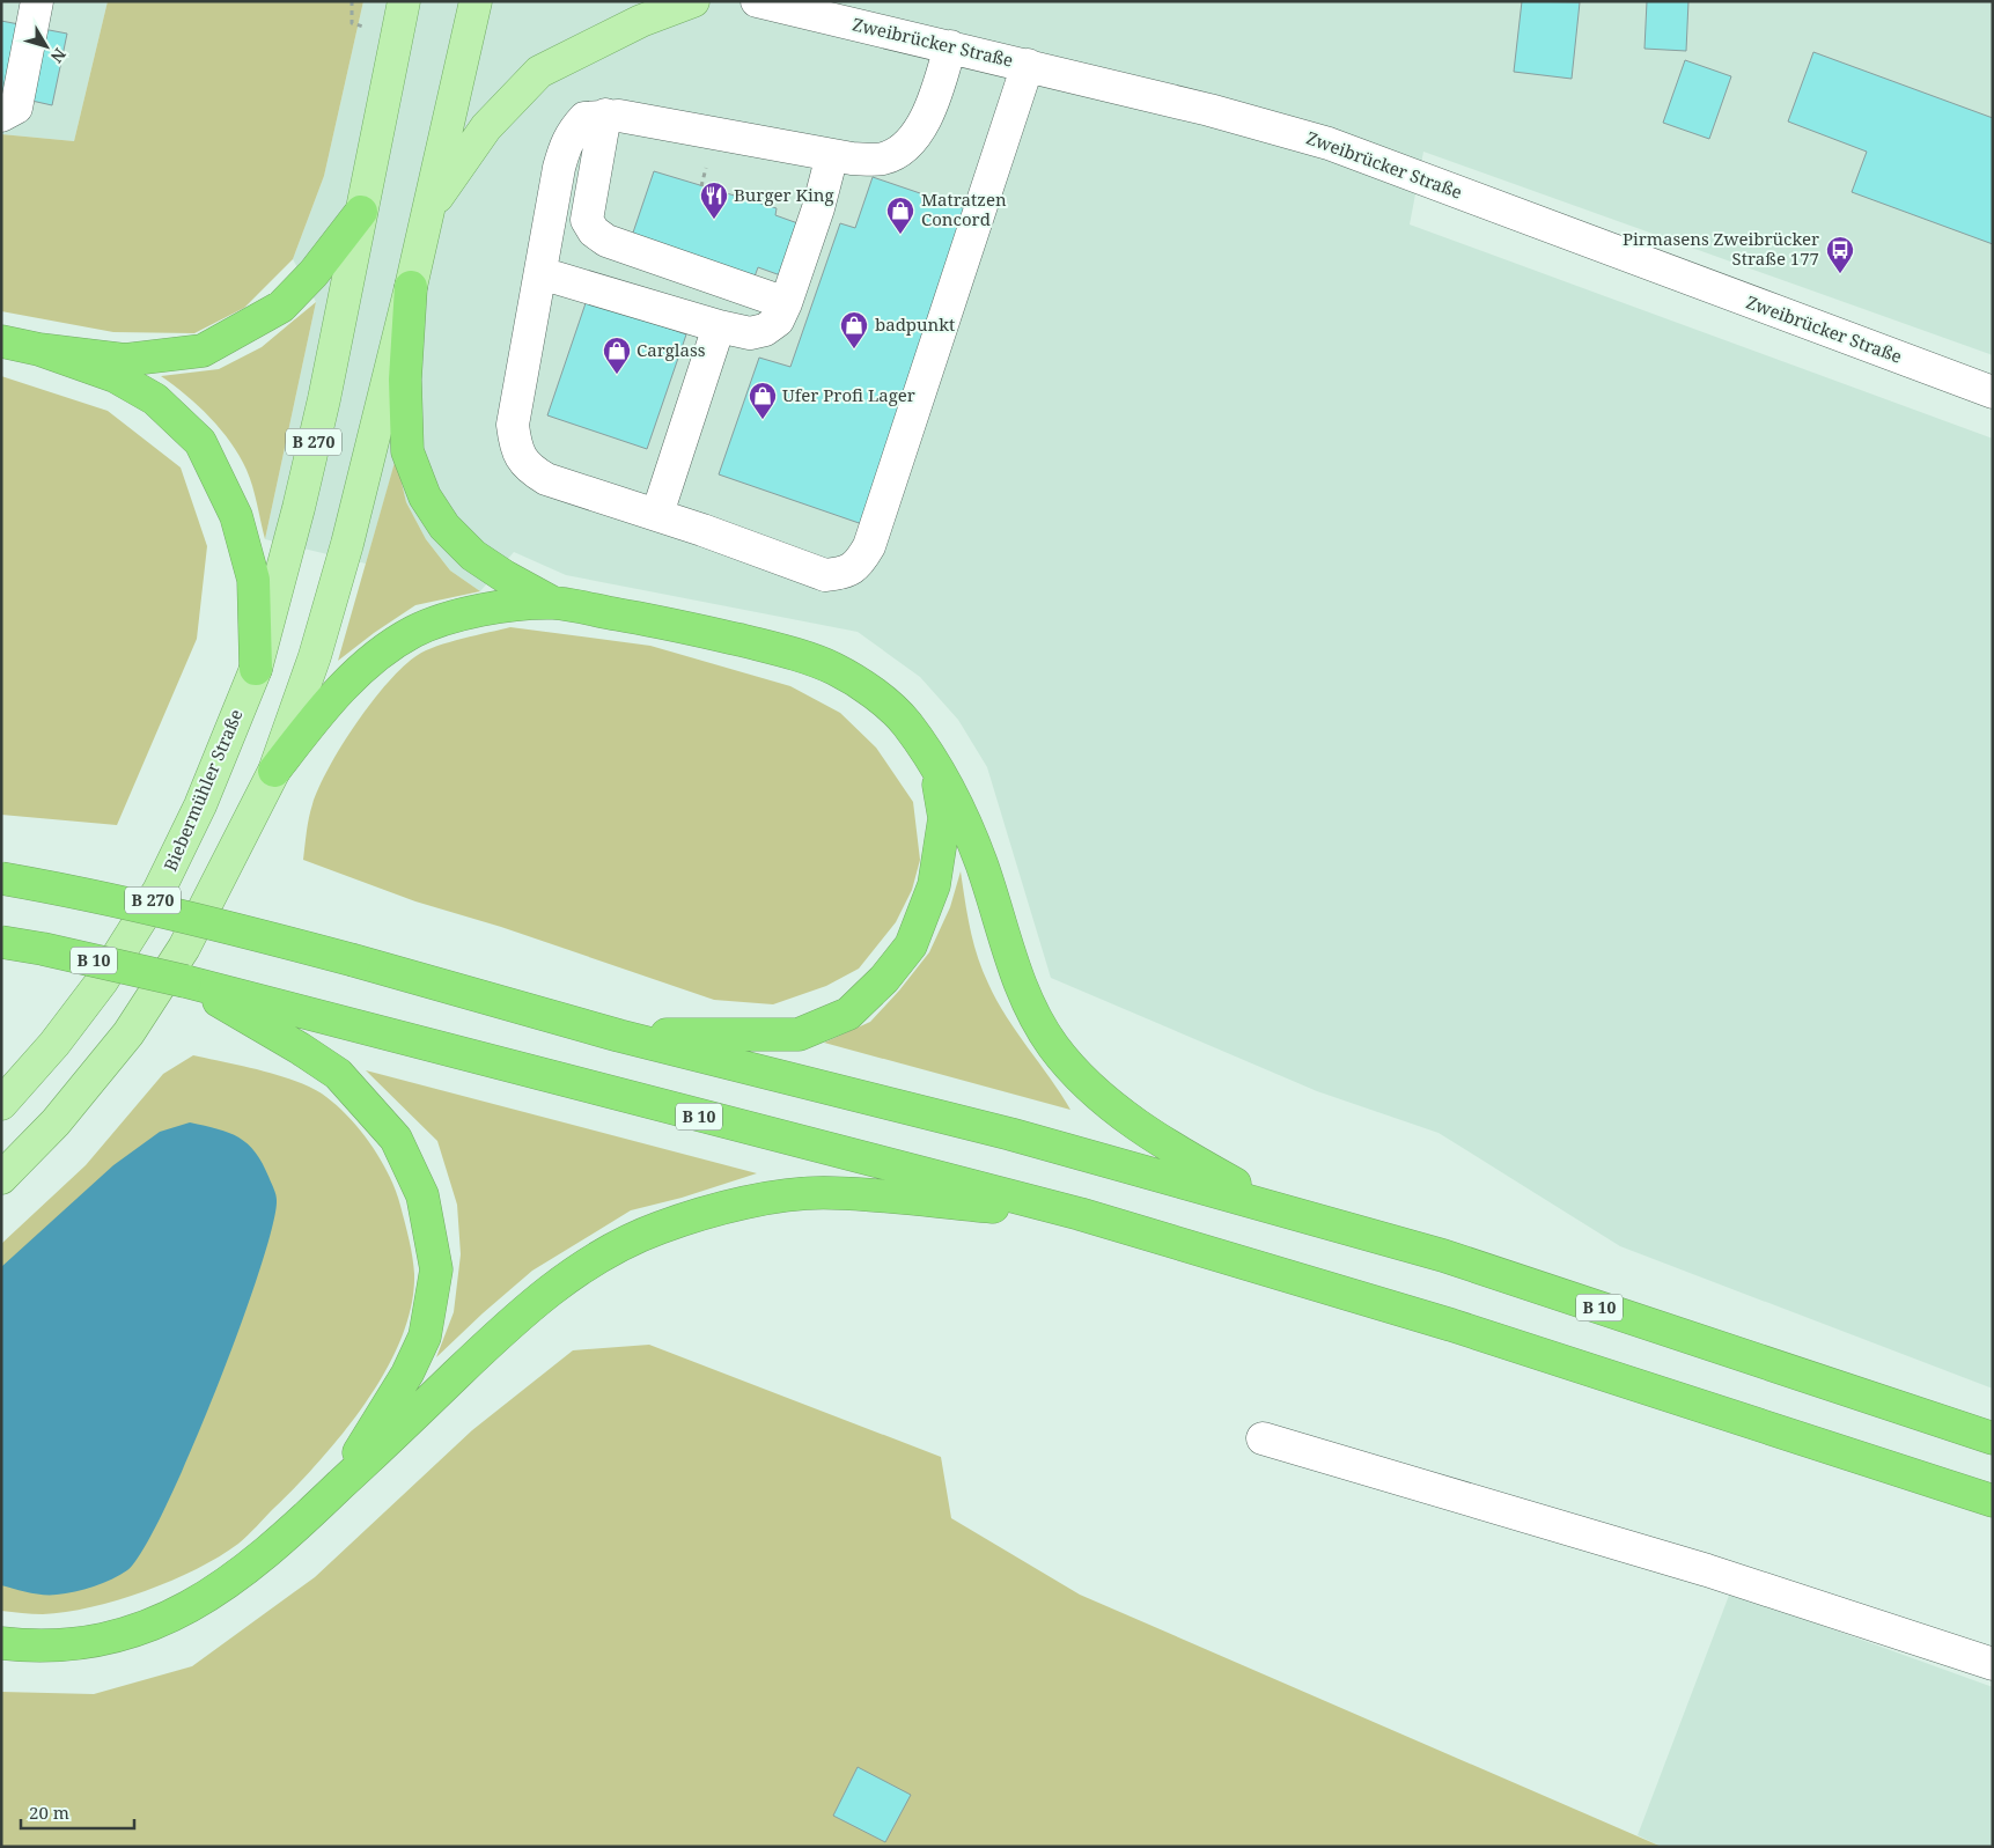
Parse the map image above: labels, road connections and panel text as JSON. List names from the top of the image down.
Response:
{
  "streets": {
    "highway": ["B 10"],
    "main road": ["B 270", "Biebermühler Straße"],
    "street": ["Zweibrücker Straße"]
  },
  "crossings": [
    ["B 270", "Biebermühler Straße"]
  ],
  "places": {
    "restaurant": ["Burger King"],
    "shop": [
      "Matratzen Concord",
      "badpunkt",
      "Carglass",
      "Ufer Profi Lager"
    ],
    "bus stop": ["Pirmasens Zweibrücker Straße 177"]
  },
  "scale_bar": "20 m",
  "north": "bottom right"
}
